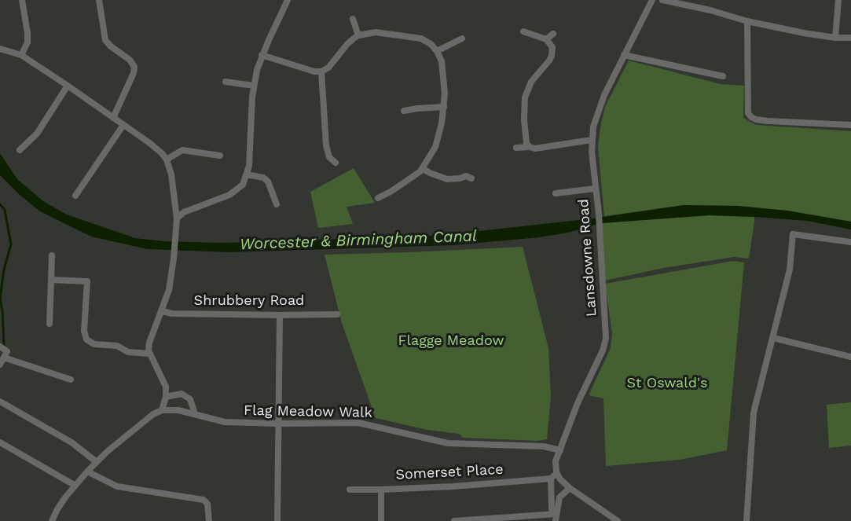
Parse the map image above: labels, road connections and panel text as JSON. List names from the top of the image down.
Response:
{
  "streets": {
    "street": [
      "Lansdowne Road",
      "Shrubbery Road",
      "Flag Meadow Walk",
      "Somerset Place"
    ]
  },
  "crossings": [
    ["Lansdowne Road", "Flag Meadow Walk"]
  ],
  "water": ["Worcester & Birmingham Canal"],
  "parks": ["Flagge Meadow", "St Oswald's"]
}
